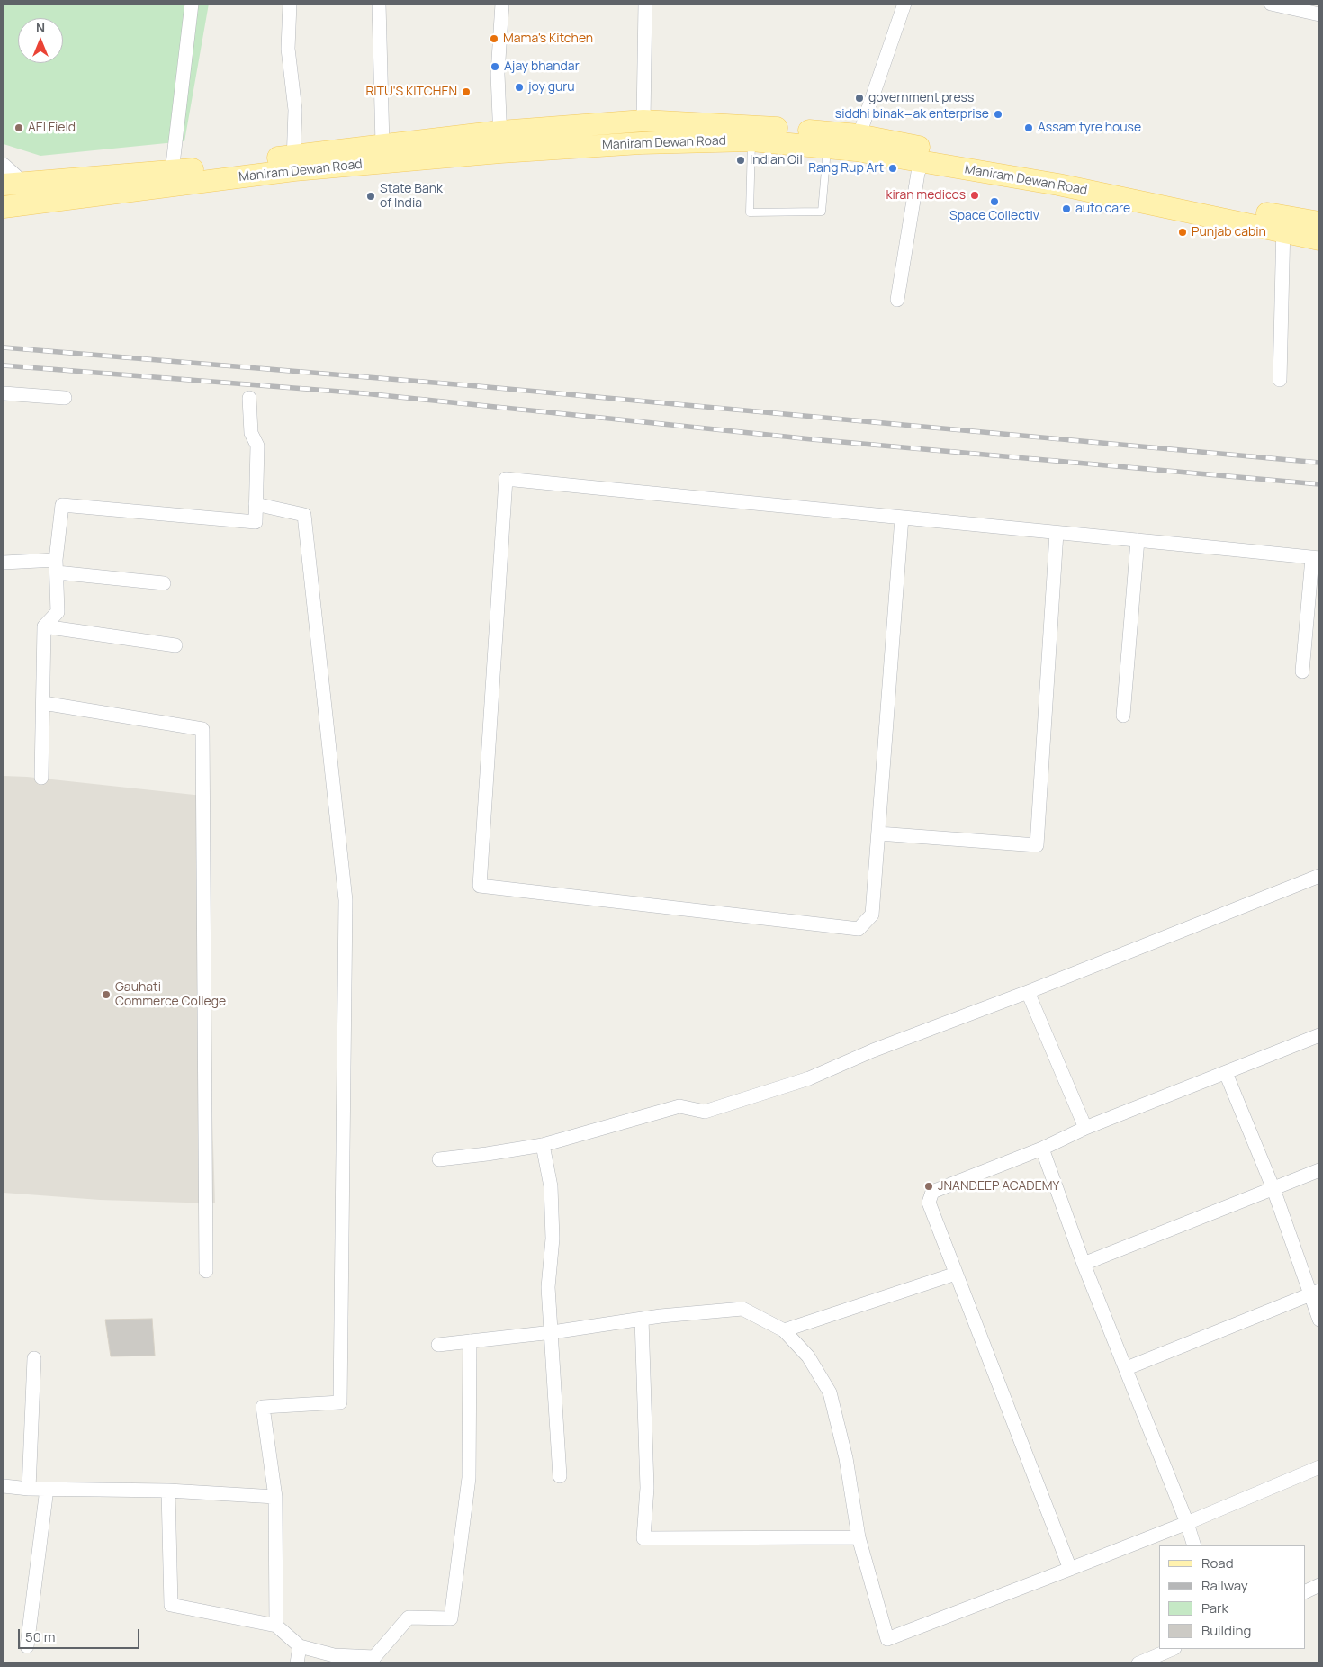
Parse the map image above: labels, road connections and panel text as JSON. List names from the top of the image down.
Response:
{
  "streets": {
    "main road": ["Maniram Dewan Road"]
  },
  "places": [
    "Mama's Kitchen",
    "Ajay bhandar",
    "joy guru",
    "RITU'S KITCHEN",
    "government press",
    "siddhi binak=ak enterprise",
    "AEI Field",
    "Assam tyre house",
    "Indian Oil",
    "Rang Rup Art",
    "kiran medicos",
    "State Bank of India",
    "Space Collectiv",
    "auto care",
    "Punjab cabin",
    "Gauhati Commerce College",
    "JNANDEEP ACADEMY"
  ],
  "legend": [
    "Road",
    "Railway",
    "Park",
    "Building"
  ],
  "scale_bar": "50 m",
  "north": "top"
}
